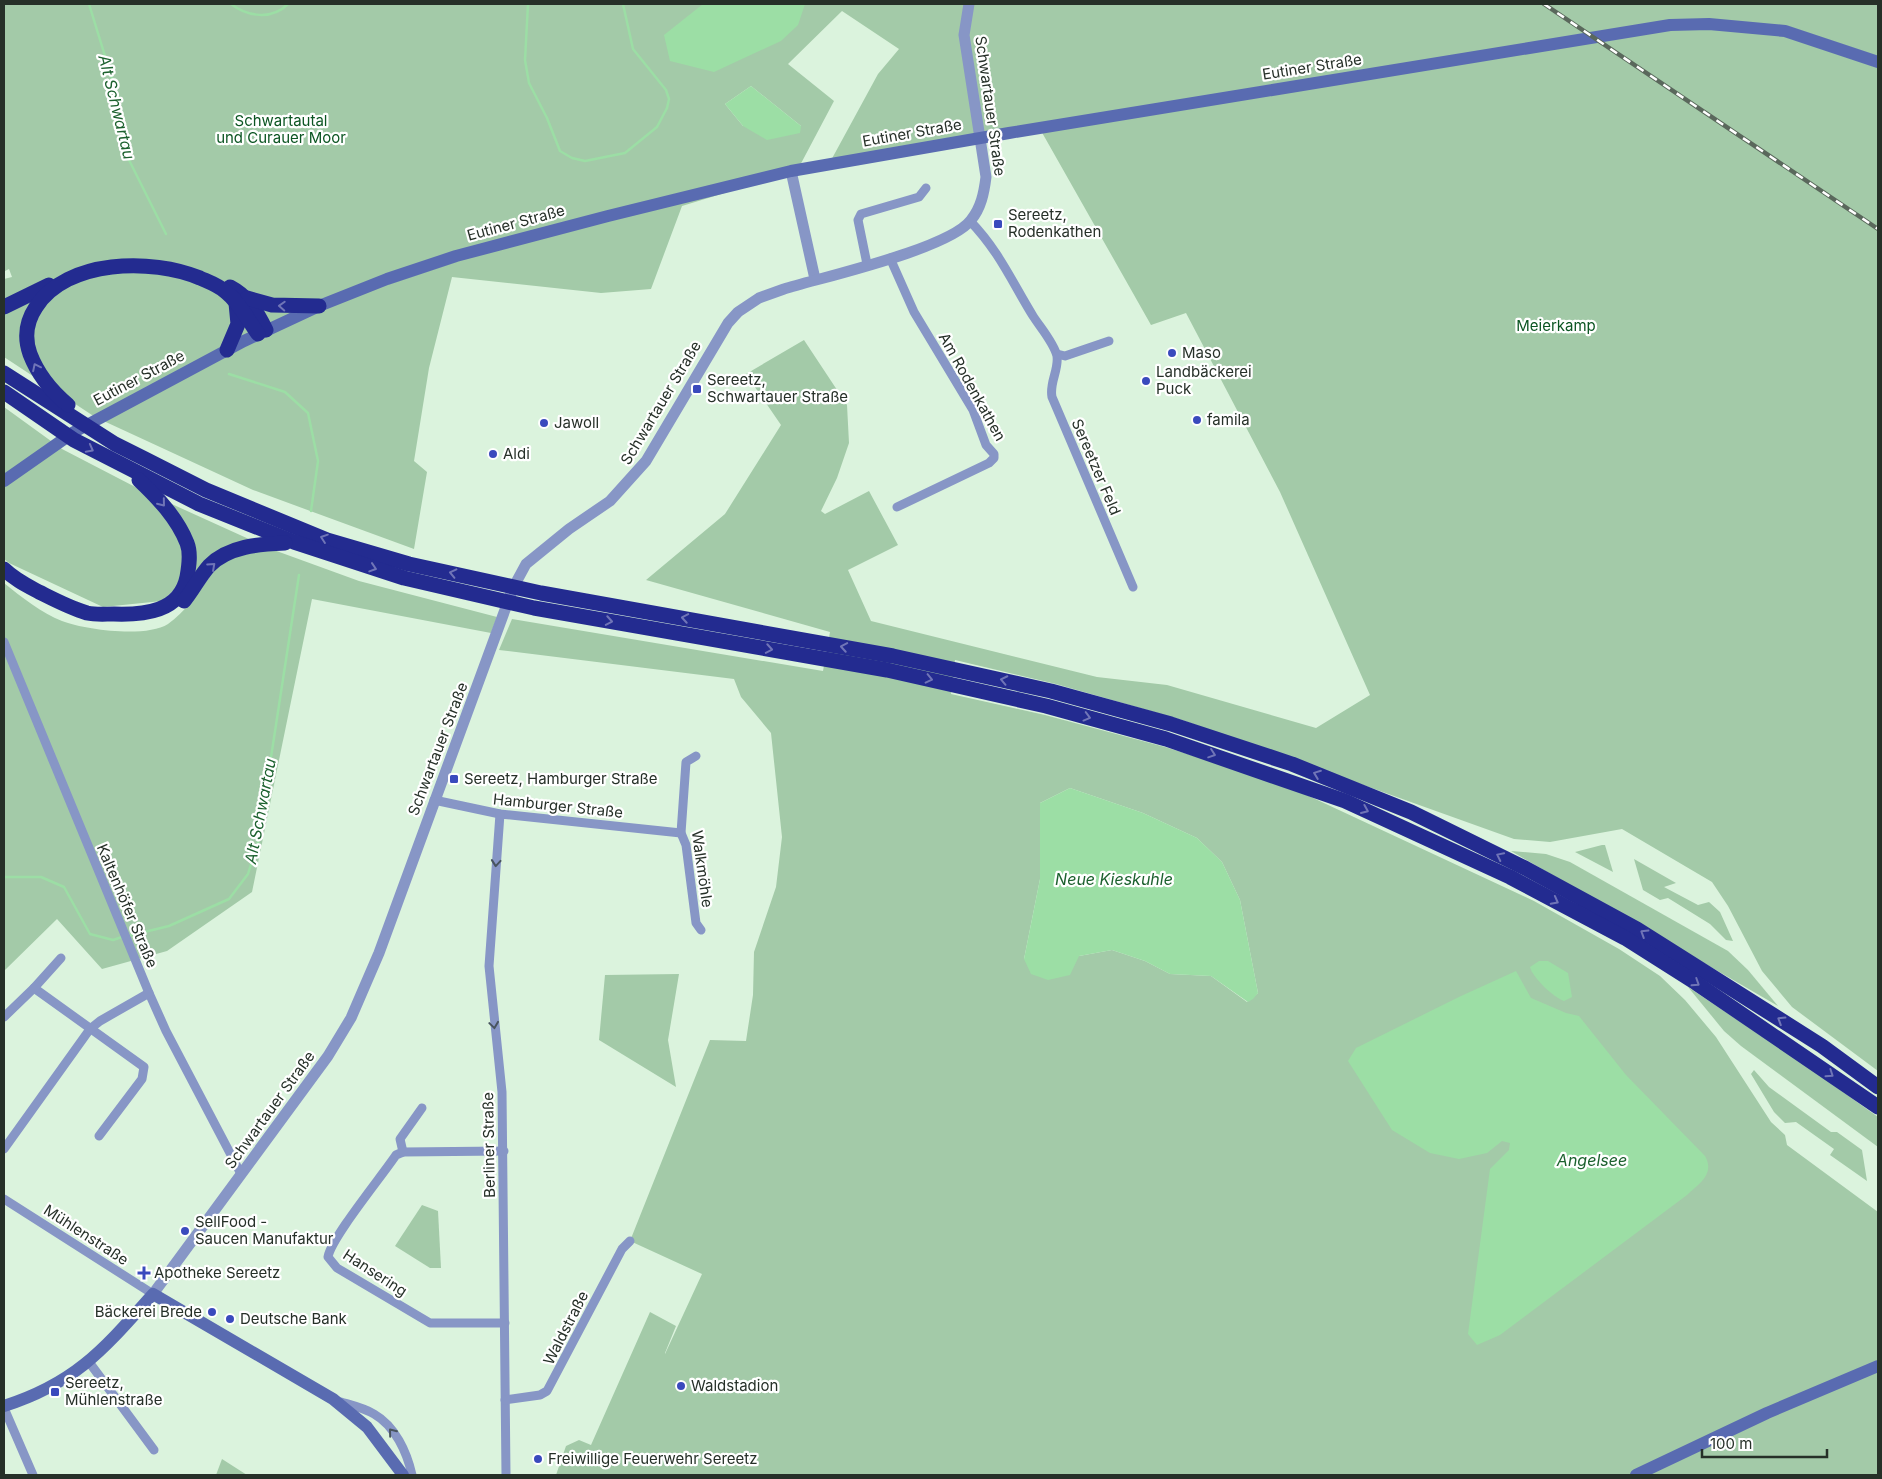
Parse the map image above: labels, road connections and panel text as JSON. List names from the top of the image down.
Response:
{
  "streets": {
    "main road": ["Eutiner Straße"],
    "street": [
      "Schwartauer Straße",
      "Am Rodenkathen",
      "Sereetzer Feld",
      "Hamburger Straße",
      "Walkmöhle",
      "Kaltenhöfer Straße",
      "Berliner Straße",
      "Mühlenstraße",
      "Hansering",
      "Waldstraße"
    ]
  },
  "crossings": [
    ["Schwartauer Straße", "Am Rodenkathen"],
    ["Schwartauer Straße", "Hamburger Straße"],
    ["Schwartauer Straße", "Kaltenhöfer Straße"],
    ["Schwartauer Straße", "Mühlenstraße"],
    ["Hamburger Straße", "Walkmöhle"],
    ["Hamburger Straße", "Berliner Straße"],
    ["Berliner Straße", "Hansering"],
    ["Berliner Straße", "Waldstraße"]
  ],
  "one_way": ["Berliner Straße"],
  "water": ["Alt Schwartau", "Neue Kieskuhle", "Angelsee"],
  "parks": ["Schwartautal und Curauer Moor", "Meierkamp"],
  "places": {
    "transit": [
      "Sereetz, Rodenkathen",
      "Sereetz, Schwartauer Straße",
      "Sereetz, Hamburger Straße",
      "Sereetz, Mühlenstraße"
    ],
    "other": [
      "Maso",
      "Landbäckerei Puck",
      "famila",
      "Jawoll",
      "Aldi",
      "SellFood - Saucen Manufaktur",
      "Bäckerei Brede",
      "Deutsche Bank",
      "Waldstadion",
      "Freiwillige Feuerwehr Sereetz"
    ],
    "health": ["Apotheke Sereetz"]
  },
  "scale_bar": "100 m"
}
